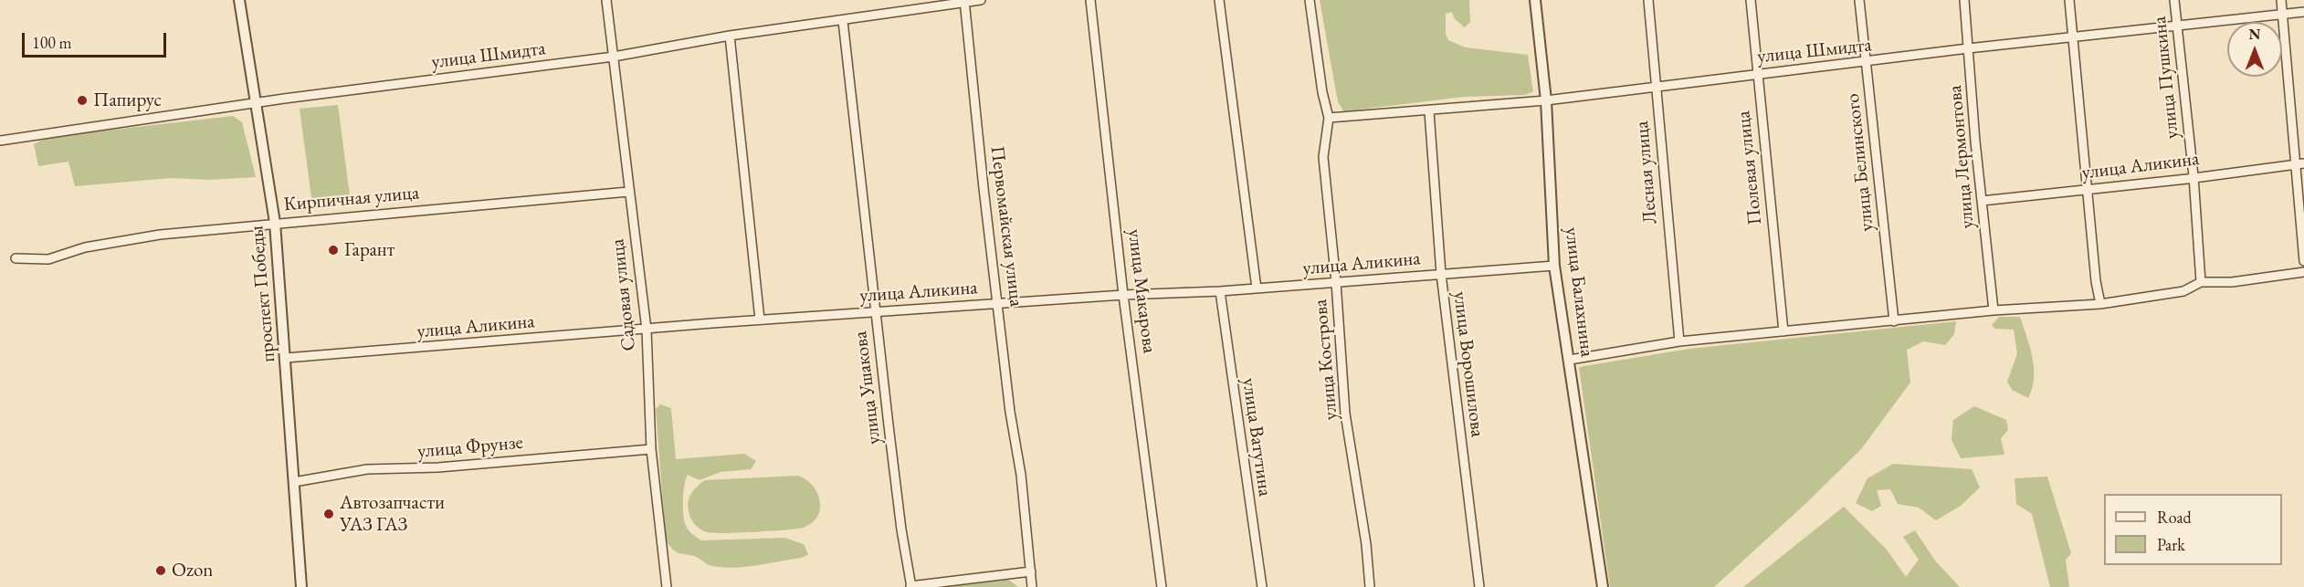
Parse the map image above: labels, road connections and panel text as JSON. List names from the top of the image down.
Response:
{
  "streets": {
    "street": [
      "улица Шмидта",
      "улица Пушкина",
      "улица Лермонтова",
      "улица Белинского",
      "улица Аликина",
      "Полевая улица",
      "Лесная улица",
      "Кирпичная улица",
      "Первомайская улица",
      "улица Макарова",
      "улица Балахнина",
      "проспект Победы",
      "Садовая улица",
      "улица Кострова",
      "улица Ворошилова",
      "улица Ушакова",
      "улица Ватутина",
      "улица Фрунзе"
    ]
  },
  "crossings": [
    ["улица Шмидта", "улица Пушкина"],
    ["улица Шмидта", "улица Лермонтова"],
    ["улица Шмидта", "улица Белинского"],
    ["улица Шмидта", "Полевая улица"],
    ["улица Шмидта", "Лесная улица"],
    ["улица Шмидта", "Первомайская улица"],
    ["улица Шмидта", "улица Балахнина"],
    ["улица Шмидта", "проспект Победы"],
    ["улица Шмидта", "Садовая улица"],
    ["улица Шмидта", "улица Кострова"],
    ["улица Шмидта", "улица Ворошилова"],
    ["улица Шмидта", "улица Ушакова"],
    ["улица Пушкина", "улица Аликина"],
    ["улица Лермонтова", "улица Аликина"],
    ["улица Аликина", "Первомайская улица"],
    ["улица Аликина", "улица Макарова"],
    ["улица Аликина", "улица Балахнина"],
    ["улица Аликина", "проспект Победы"],
    ["улица Аликина", "Садовая улица"],
    ["улица Аликина", "улица Кострова"],
    ["улица Аликина", "улица Ворошилова"],
    ["улица Аликина", "улица Ушакова"],
    ["улица Аликина", "улица Ватутина"],
    ["Кирпичная улица", "проспект Победы"],
    ["Кирпичная улица", "Садовая улица"],
    ["проспект Победы", "улица Фрунзе"],
    ["Садовая улица", "улица Фрунзе"]
  ],
  "places": [
    "Папирус",
    "Гарант",
    "Автозапчасти УАЗ ГАЗ",
    "Ozon"
  ],
  "legend": ["Road", "Park"],
  "scale_bar": "100 m",
  "north": "top"
}
